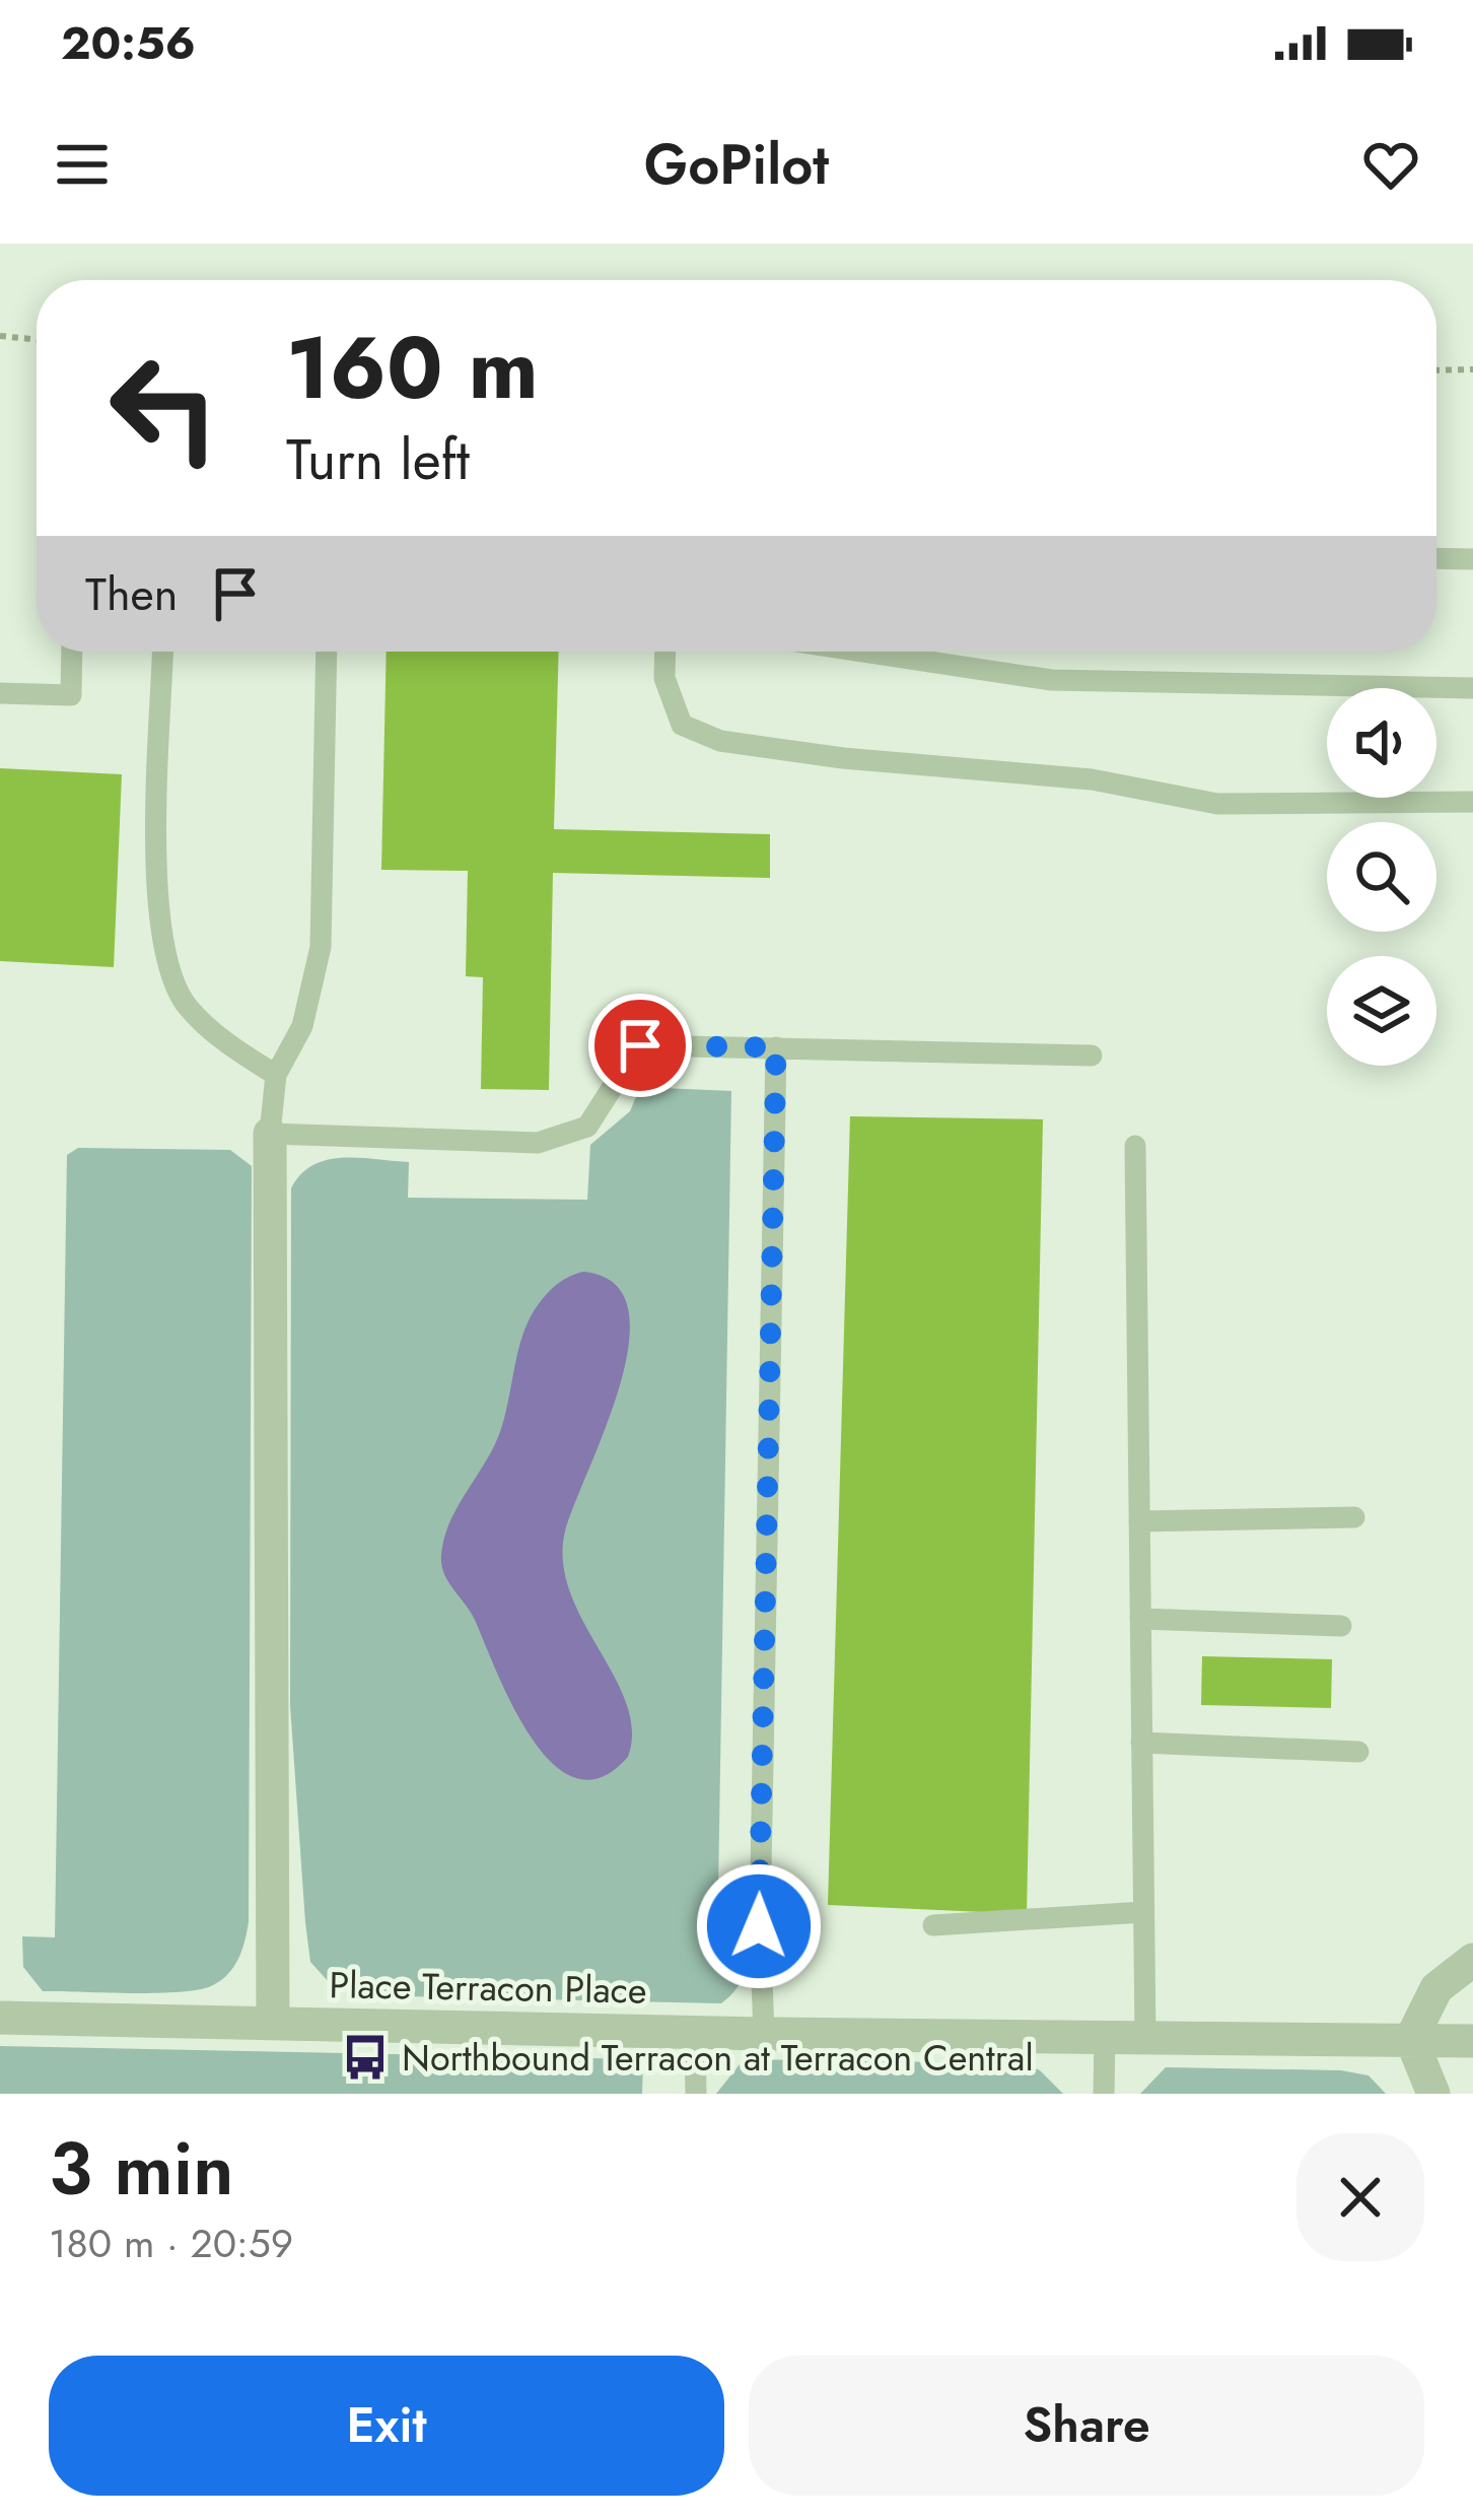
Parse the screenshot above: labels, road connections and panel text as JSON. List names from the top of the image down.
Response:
{
  "streets": {
    "street": ["Place Terracon Place"]
  },
  "places": {
    "bus stop": ["Northbound Terracon at Terracon Central"]
  },
  "page": {
    "status": "20:56",
    "header": "GoPilot",
    "turn": ["160 m", "Turn left"],
    "then": "Then",
    "heading": ["3 min", "180 m · 20:59"],
    "buttons": ["Exit", "Share"]
  }
}
